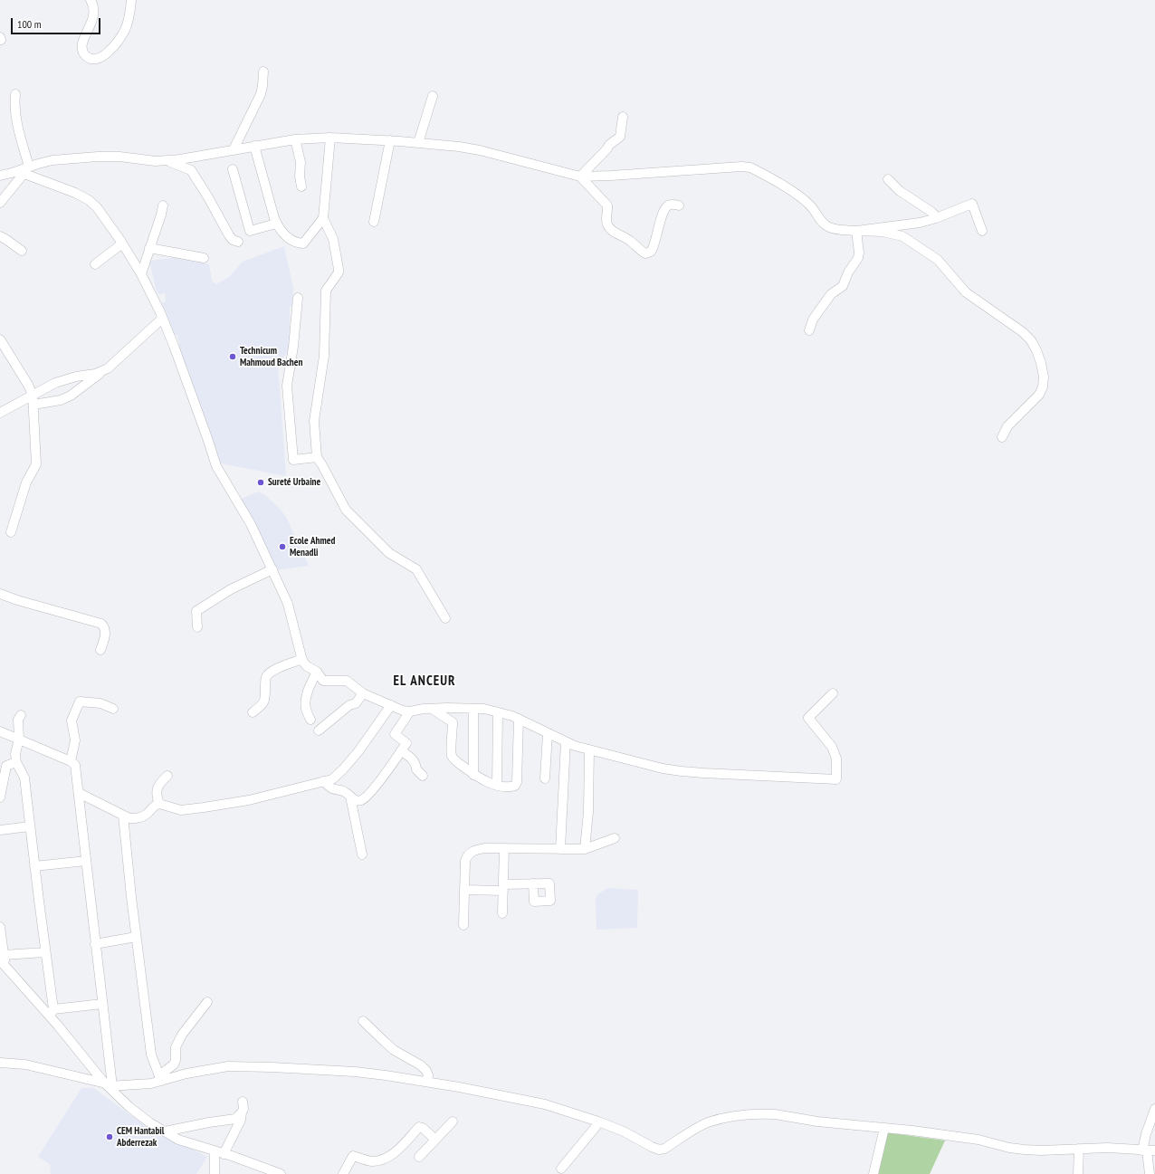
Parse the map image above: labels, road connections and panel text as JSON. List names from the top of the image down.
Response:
{
  "districts": ["EL ANCEUR"],
  "places": [
    "Technicum Mahmoud Bachen",
    "Sureté Urbaine",
    "Ecole Ahmed Menadli",
    "CEM Hantabil Abderrezak"
  ],
  "scale_bar": "100 m"
}
